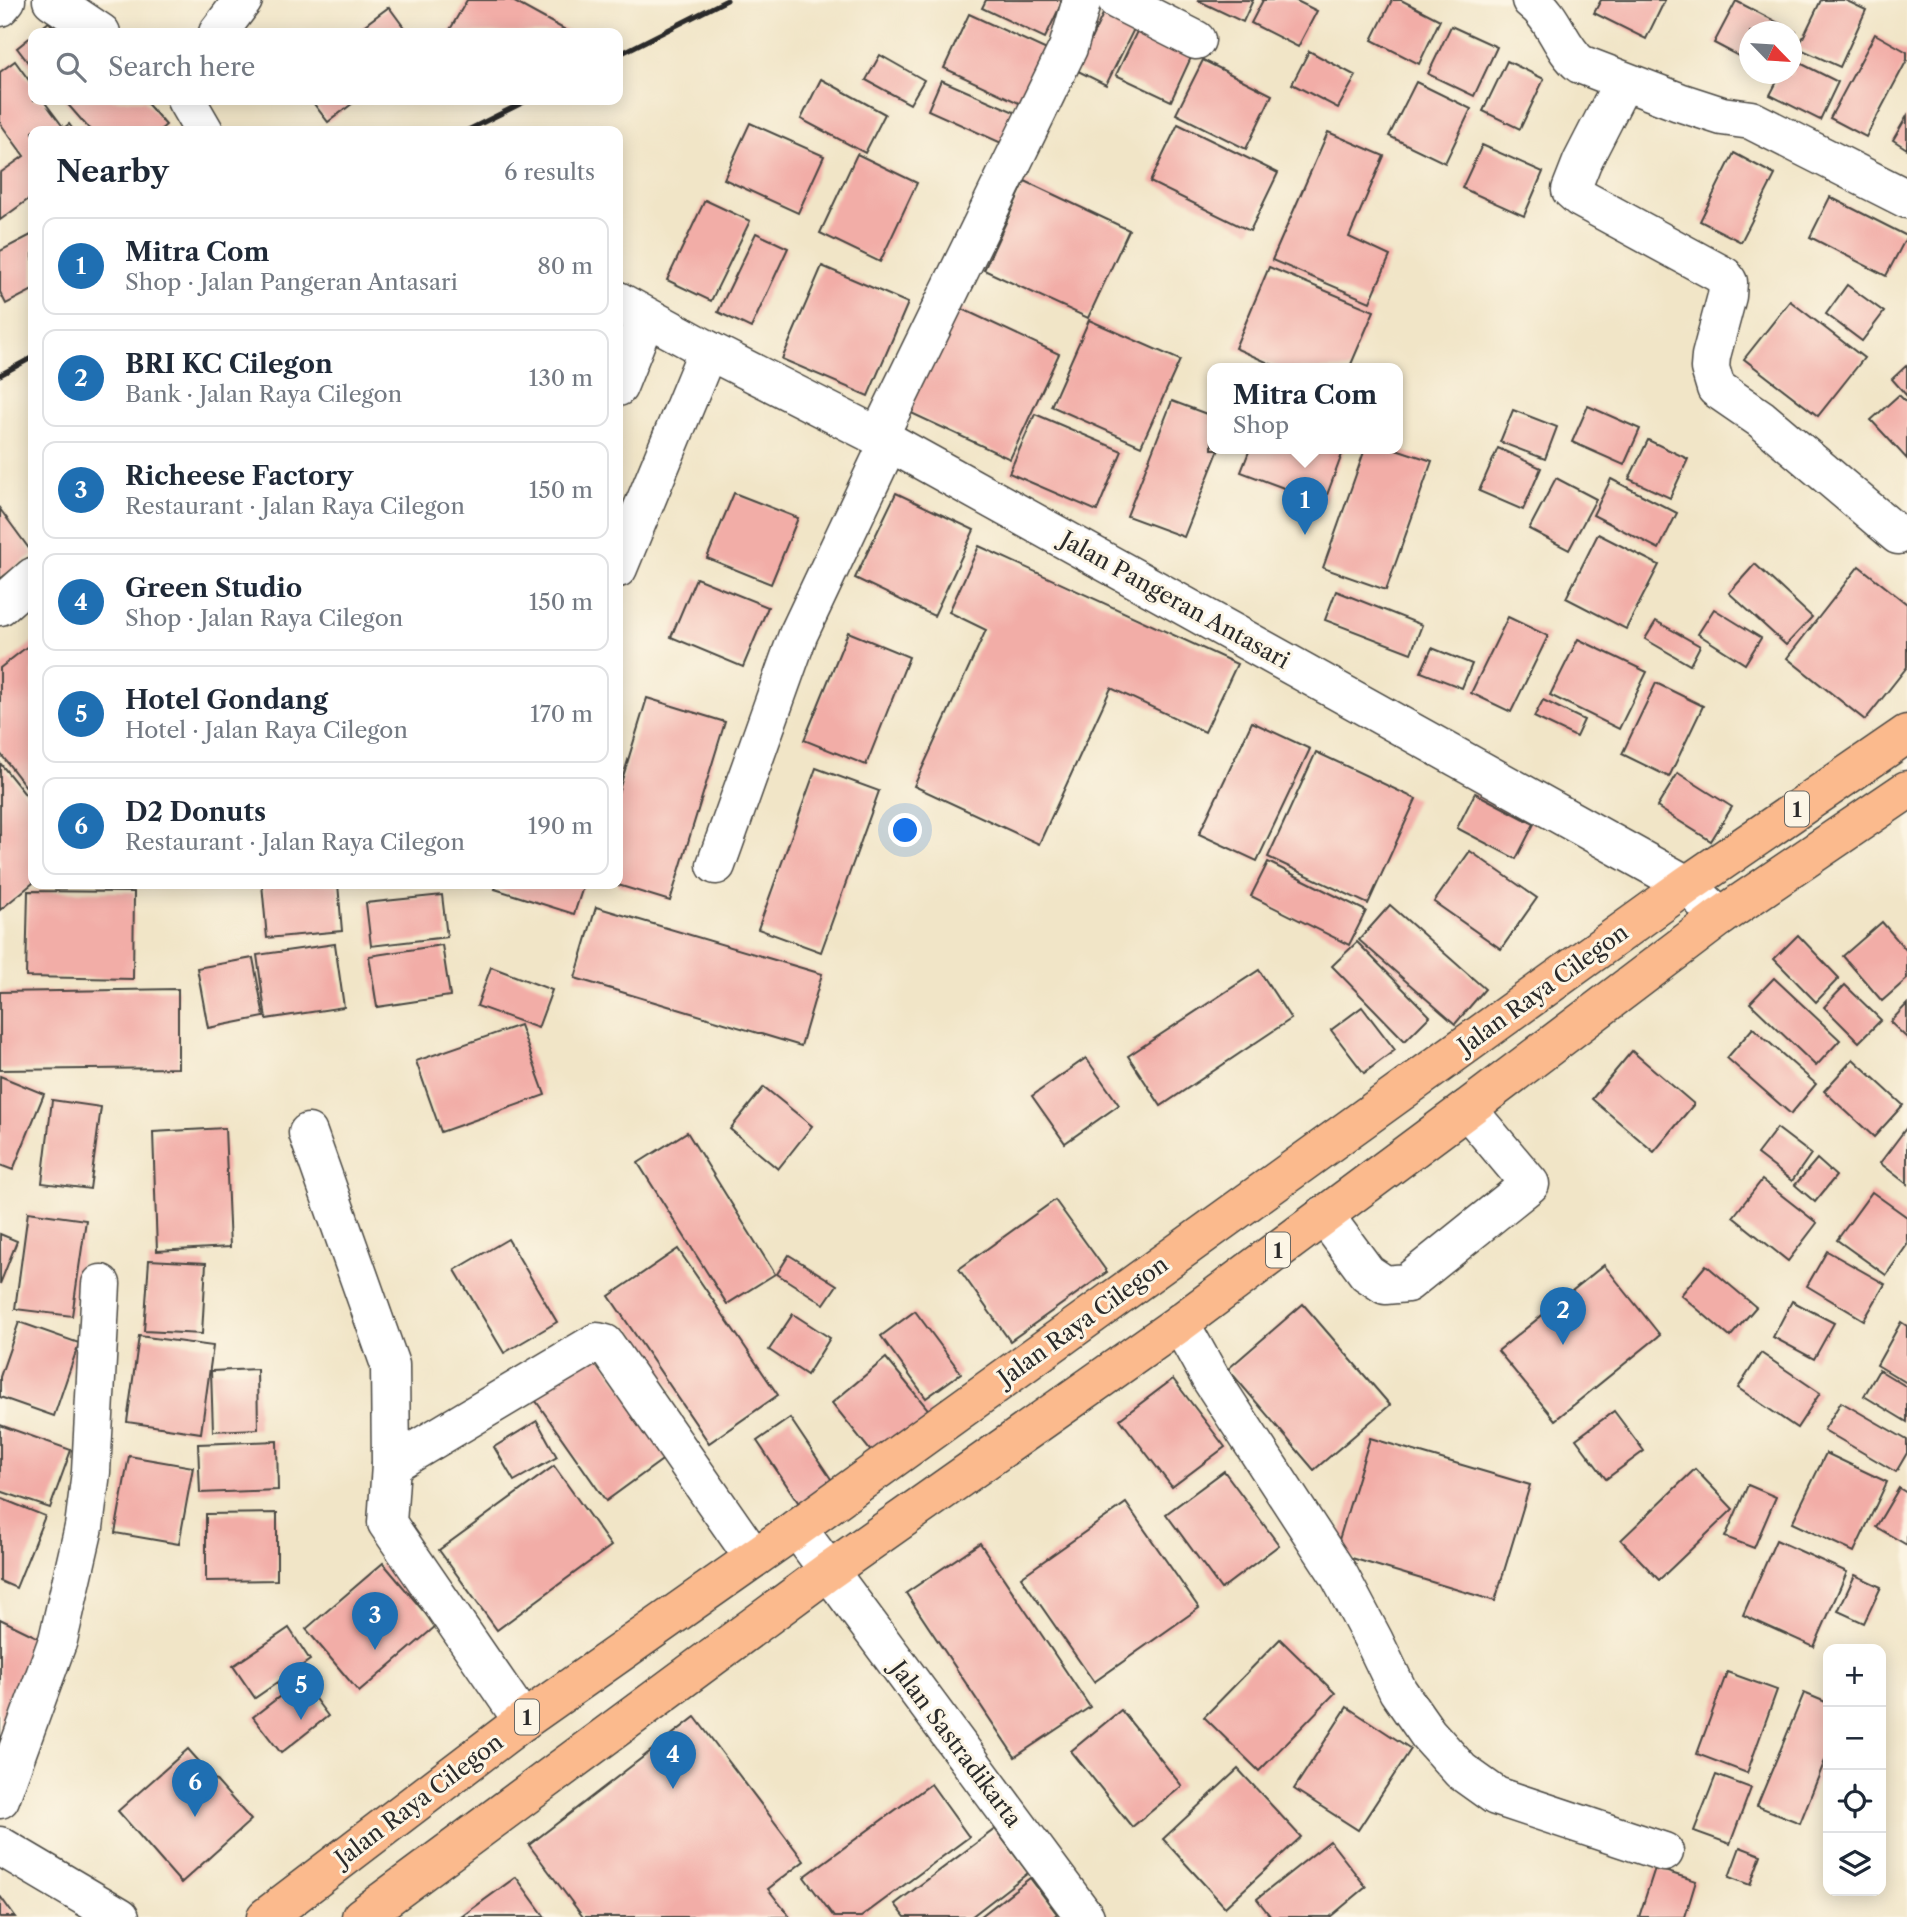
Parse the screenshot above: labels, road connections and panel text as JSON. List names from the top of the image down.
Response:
{
  "streets": {
    "highway": ["1", "Jalan Raya Cilegon"],
    "street": ["Jalan Pangeran Antasari", "Jalan Sastradikarta"]
  },
  "crossings": [
    ["Jalan Pangeran Antasari", "Jalan Raya Cilegon"],
    ["Jalan Raya Cilegon", "Jalan Sastradikarta"]
  ],
  "north": "bottom right",
  "page": {
    "search": "Search here",
    "heading": ["Nearby", "6 results"],
    "list": [
      {
        "mark": "1",
        "name": "Mitra Com",
        "note": "Shop · Jalan Pangeran Antasari",
        "value": "80 m"
      },
      {
        "mark": "2",
        "name": "BRI KC Cilegon",
        "note": "Bank · Jalan Raya Cilegon",
        "value": "130 m"
      },
      {
        "mark": "3",
        "name": "Richeese Factory",
        "note": "Restaurant · Jalan Raya Cilegon",
        "value": "150 m"
      },
      {
        "mark": "4",
        "name": "Green Studio",
        "note": "Shop · Jalan Raya Cilegon",
        "value": "150 m"
      },
      {
        "mark": "5",
        "name": "Hotel Gondang",
        "note": "Hotel · Jalan Raya Cilegon",
        "value": "170 m"
      },
      {
        "mark": "6",
        "name": "D2 Donuts",
        "note": "Restaurant · Jalan Raya Cilegon",
        "value": "190 m"
      }
    ],
    "popup": ["Mitra Com", "Shop"],
    "pins": [
      "1",
      "2",
      "3",
      "5",
      "4",
      "6"
    ],
    "map_buttons": ["+", "−"]
  }
}
